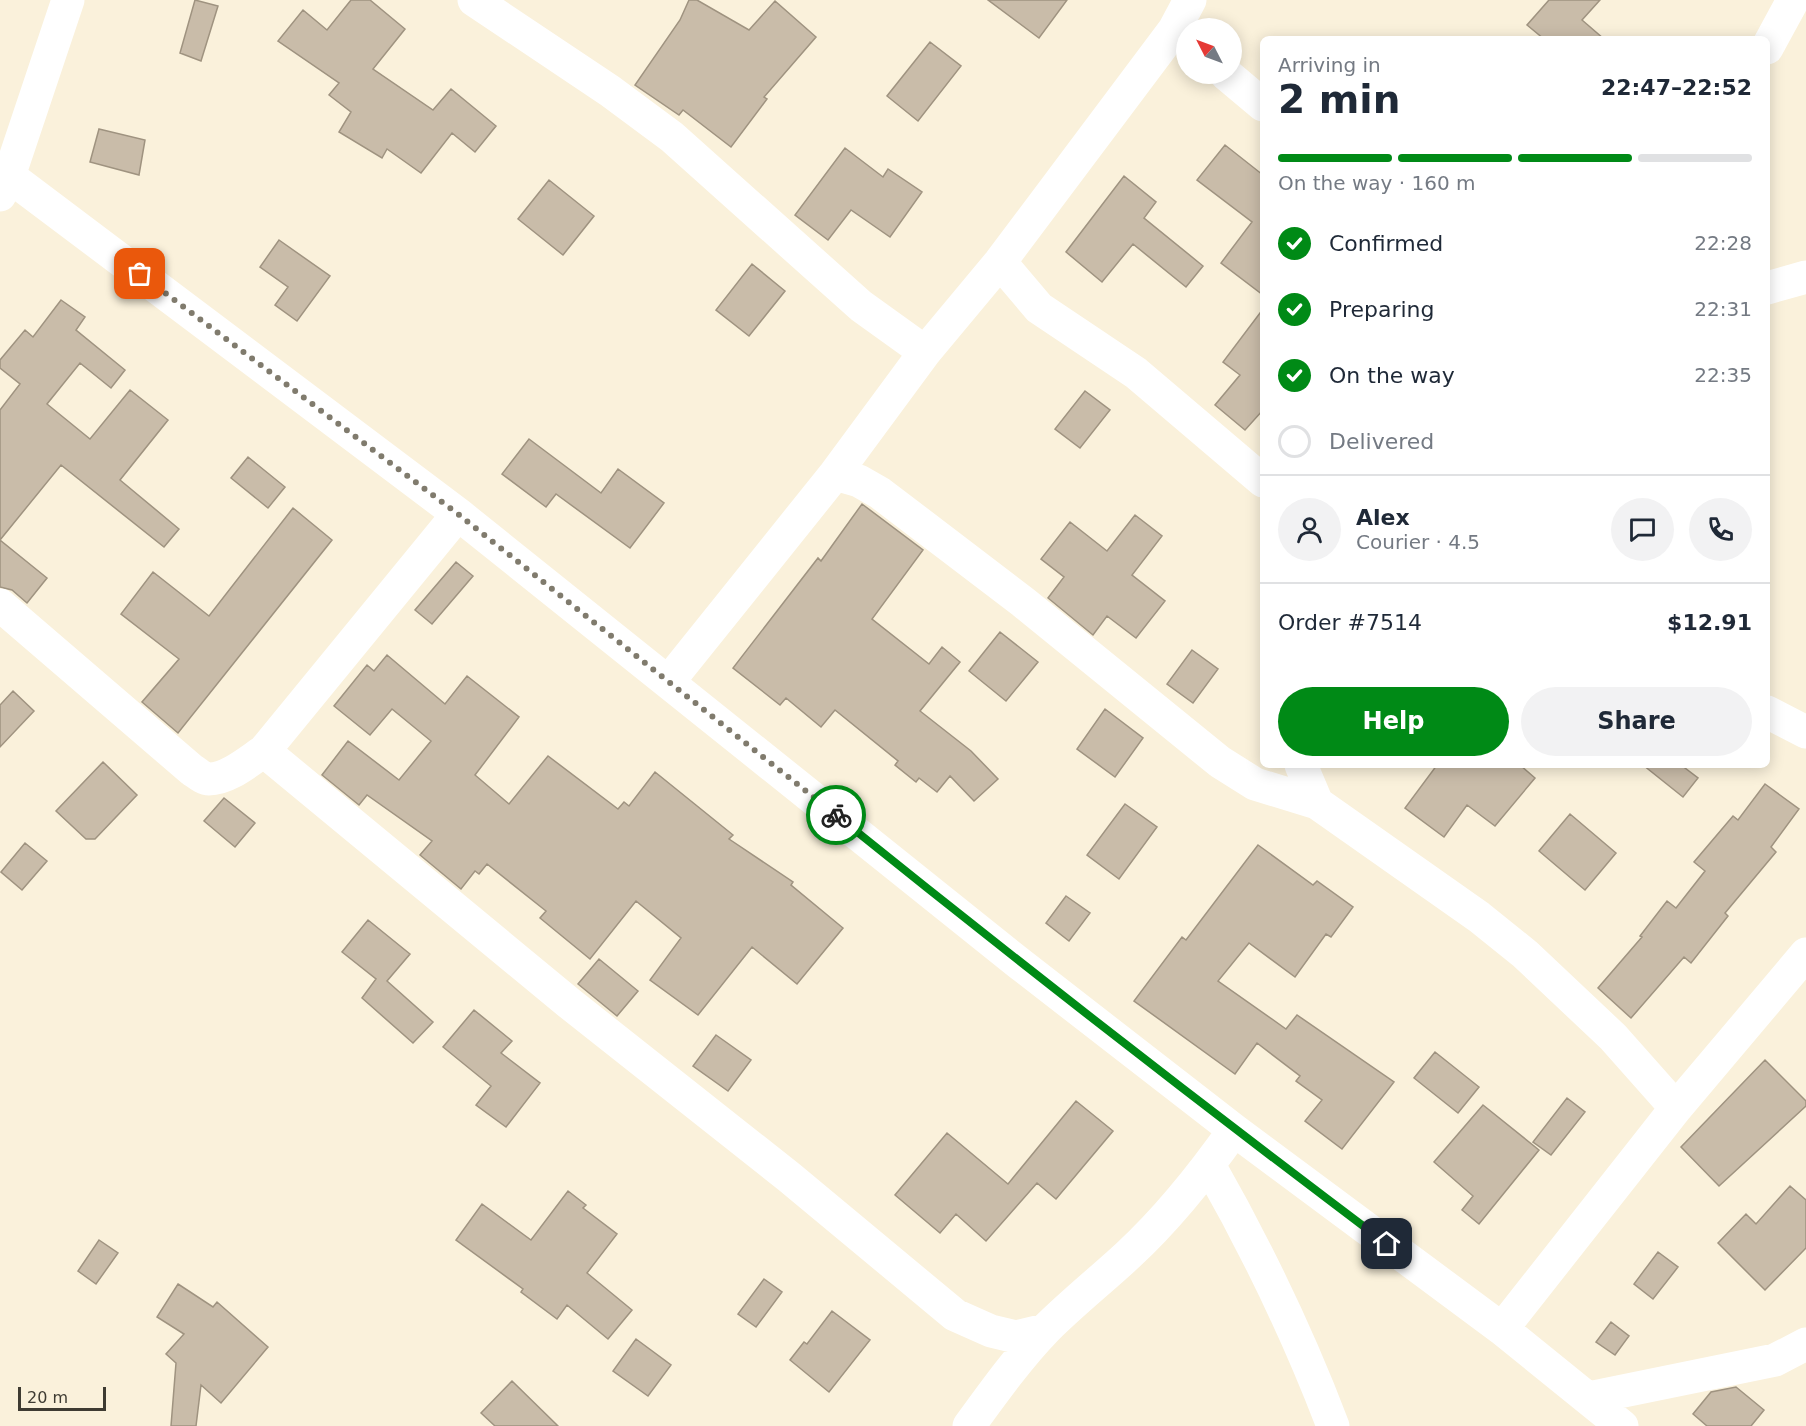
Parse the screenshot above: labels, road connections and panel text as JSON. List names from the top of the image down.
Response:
{
  "scale_bar": "20 m",
  "north": "top left",
  "page": {
    "heading": ["2 min", "Arriving in", "22:47–22:52"],
    "panel": [
      "Alex",
      "Courier · 4.5",
      "Order #7514",
      "$12.91"
    ],
    "bar": "On the way · 160 m",
    "list": [
      ["Confirmed", "22:28"],
      ["Preparing", "22:31"],
      ["On the way", "22:35"],
      "Delivered"
    ],
    "buttons": ["Help", "Share"],
    "scale": "20 m"
  }
}
